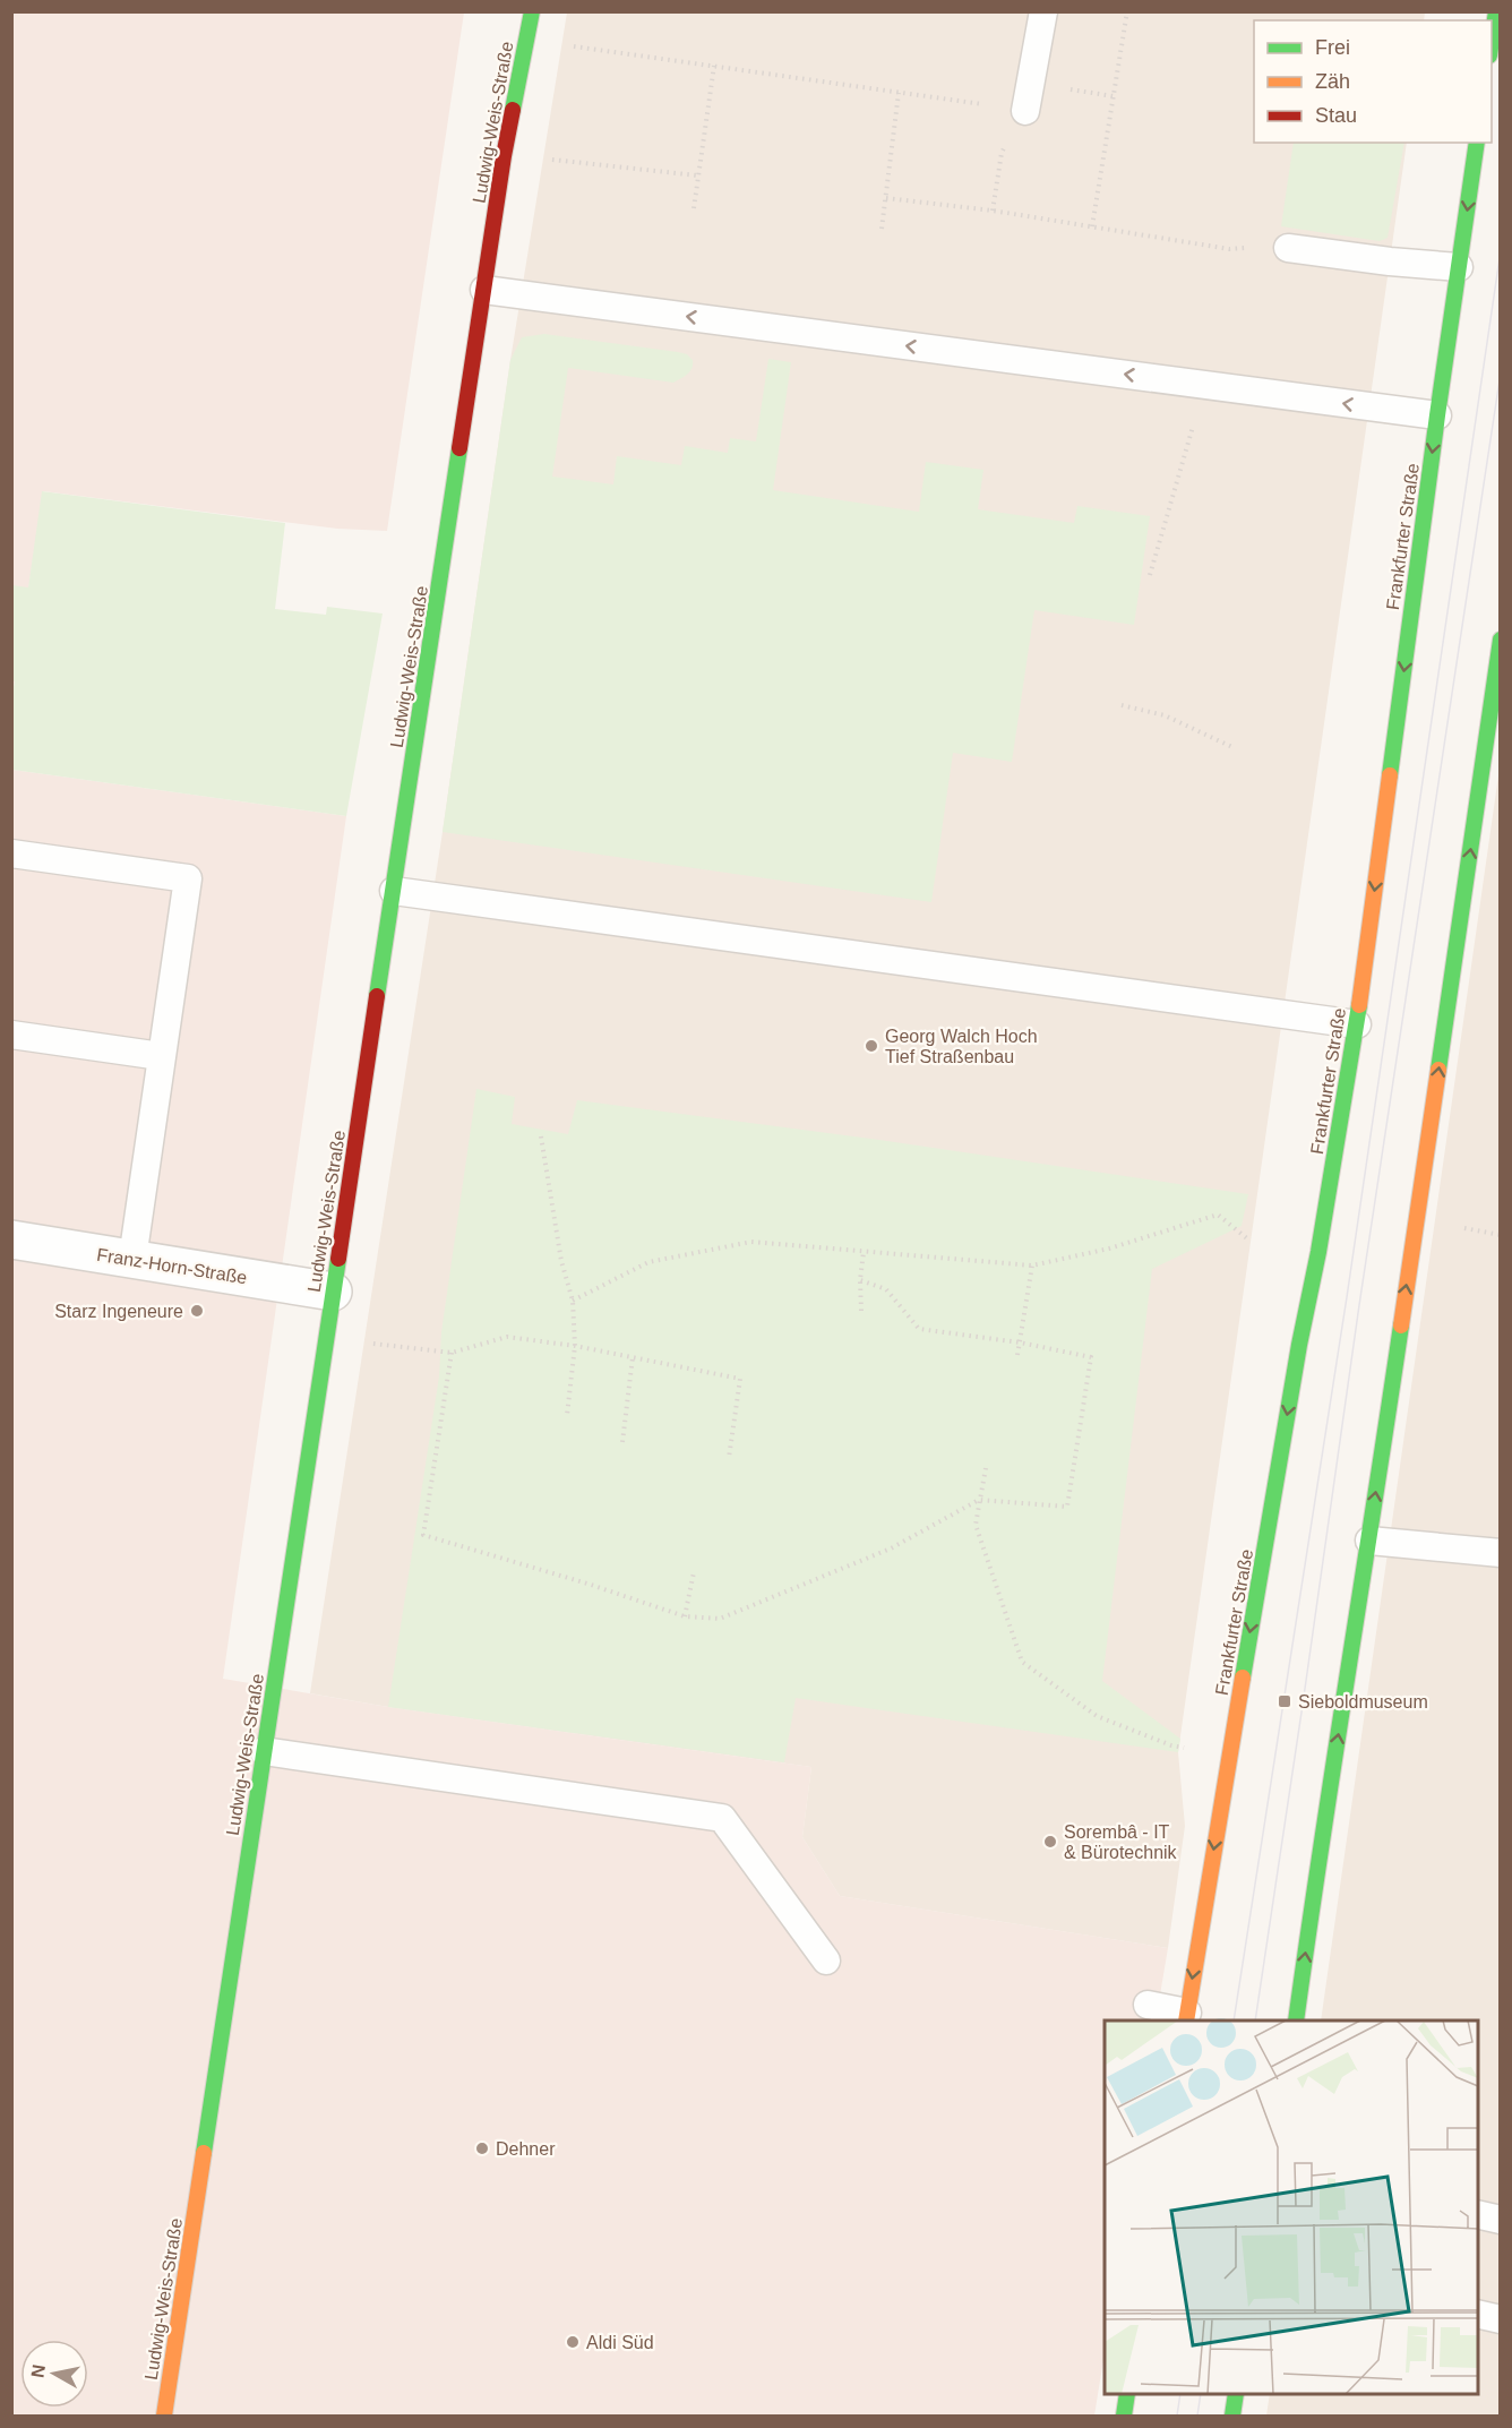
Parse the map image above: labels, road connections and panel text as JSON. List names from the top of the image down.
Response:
{
  "streets": {
    "street": ["Ludwig-Weis-Straße", "Frankfurter Straße", "Franz-Horn-Straße"]
  },
  "crossings": [
    ["Ludwig-Weis-Straße", "Franz-Horn-Straße"]
  ],
  "places": {
    "other": [
      "Georg Walch Hoch Tief Straßenbau",
      "Starz Ingeneure",
      "Sorembâ - IT & Bürotechnik",
      "Dehner",
      "Aldi Süd"
    ],
    "transit": ["Sieboldmuseum"]
  },
  "legend": ["Frei", "Zäh", "Stau"],
  "north": "left"
}
